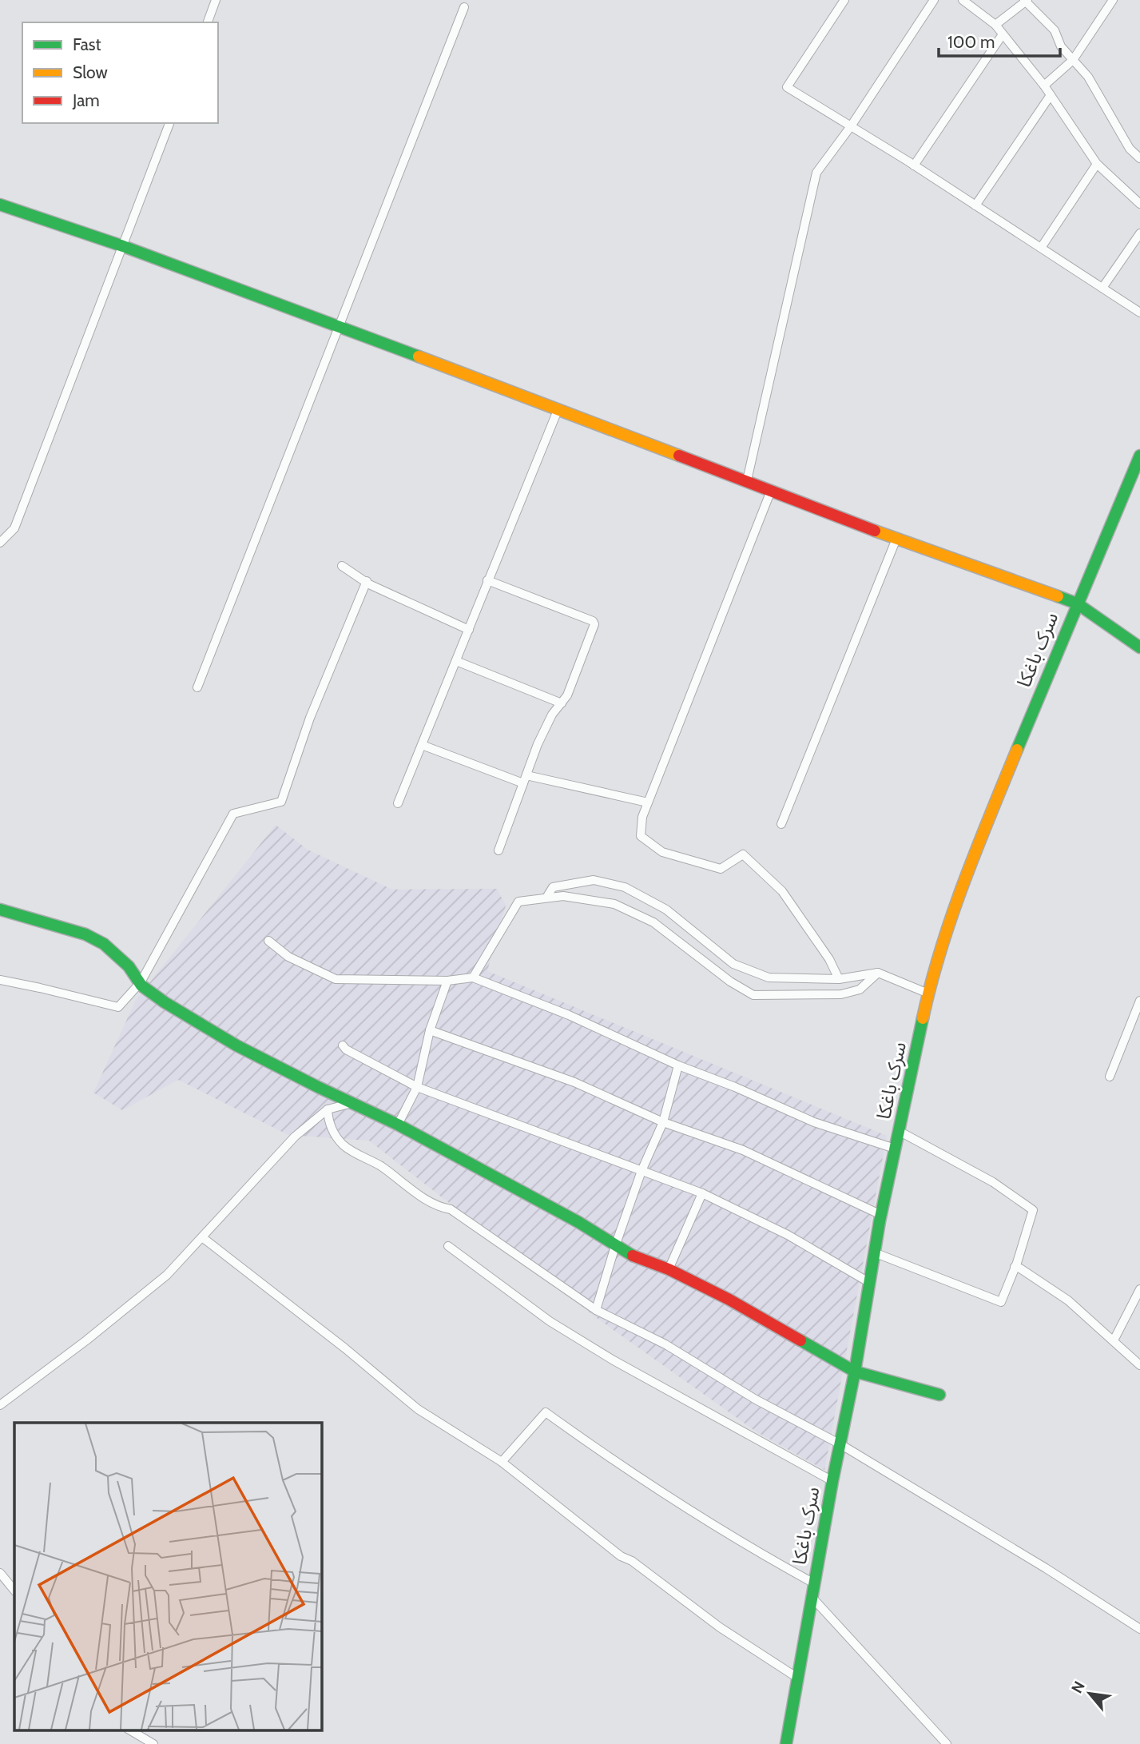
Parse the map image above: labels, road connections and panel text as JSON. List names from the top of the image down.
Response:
{
  "streets": {
    "street": ["سرک باغکا"]
  },
  "legend": ["Fast", "Slow", "Jam"],
  "scale_bar": "100 m",
  "north": "top left"
}
